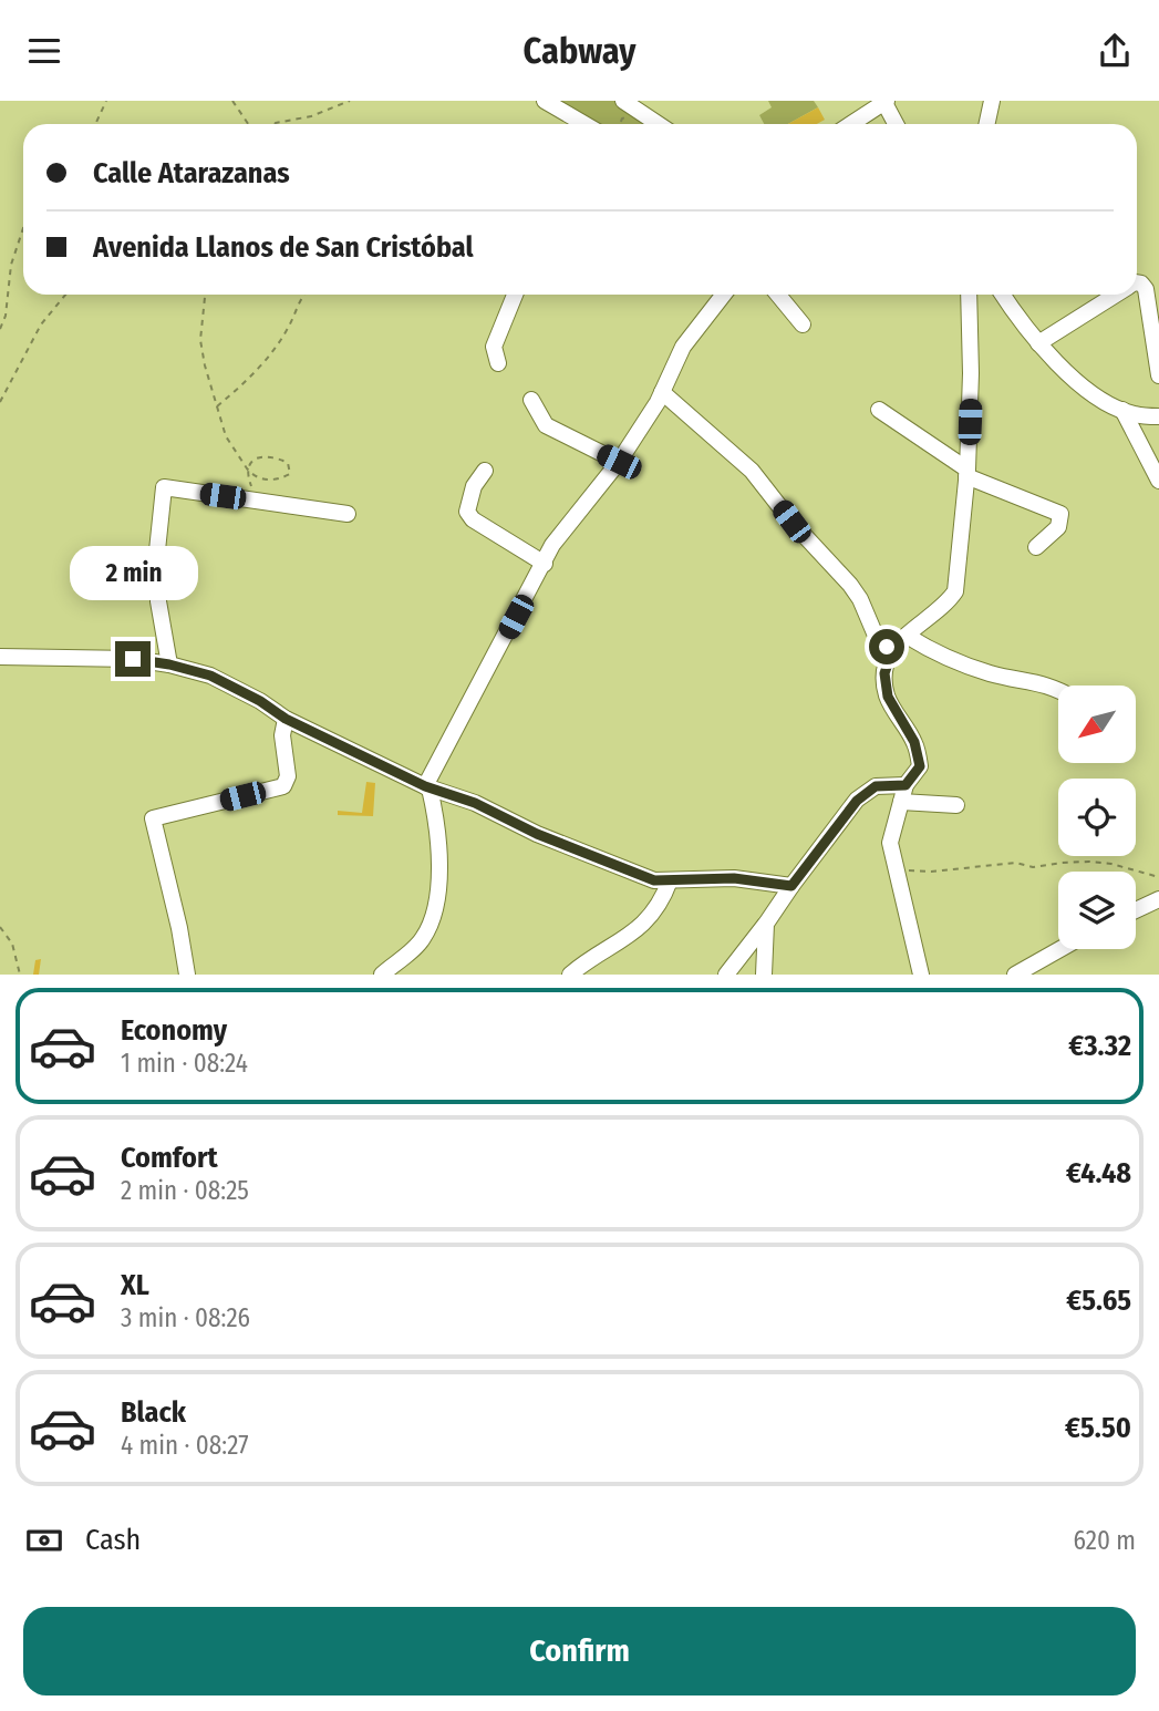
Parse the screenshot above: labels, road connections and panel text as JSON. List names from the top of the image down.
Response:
{
  "north": "bottom left",
  "page": {
    "header": "Cabway",
    "banner": ["Calle Atarazanas", "Avenida Llanos de San Cristóbal"],
    "bubble": "2 min",
    "list": [
      {
        "name": "Economy",
        "note": "1 min · 08:24",
        "value": "€3.32"
      },
      {
        "name": "Comfort",
        "note": "2 min · 08:25",
        "value": "€4.48"
      },
      {
        "name": "XL",
        "note": "3 min · 08:26",
        "value": "€5.65"
      },
      {
        "name": "Black",
        "note": "4 min · 08:27",
        "value": "€5.50"
      }
    ],
    "pay": ["Cash", "620 m"],
    "buttons": "Confirm"
  }
}
